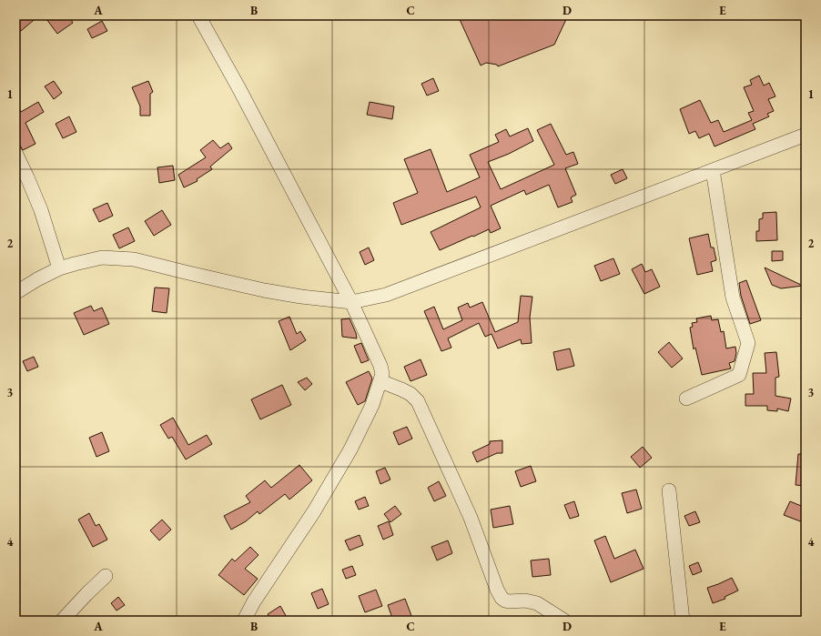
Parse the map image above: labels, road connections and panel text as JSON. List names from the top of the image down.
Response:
{
  "grid": {
    "columns": [
      "A",
      "B",
      "C",
      "D",
      "E"
    ],
    "rows": [
      "1",
      "2",
      "3",
      "4"
    ]
  }
}
